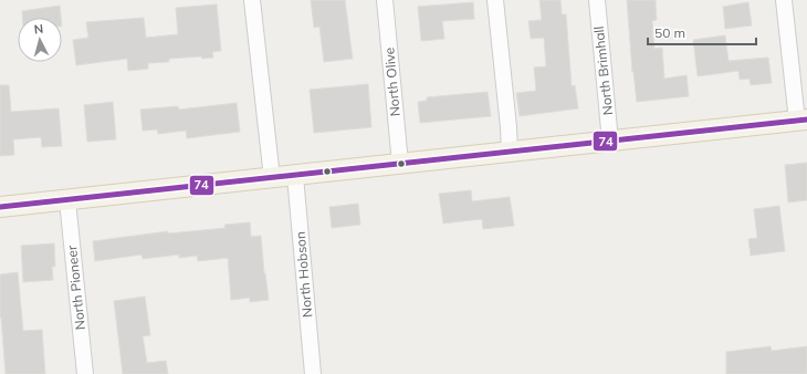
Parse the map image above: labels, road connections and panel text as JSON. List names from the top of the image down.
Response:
{
  "streets": {
    "street": [
      "North Brimhall",
      "North Olive",
      "North Hobson",
      "North Pioneer"
    ]
  },
  "lines": ["transit line 74"],
  "scale_bar": "50 m",
  "north": "top"
}
